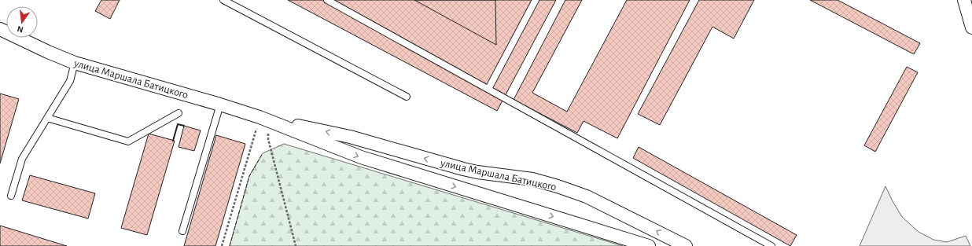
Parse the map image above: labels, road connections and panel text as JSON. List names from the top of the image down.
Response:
{
  "streets": {
    "street": ["улица Маршала Батицкого"]
  },
  "north": "bottom"
}
